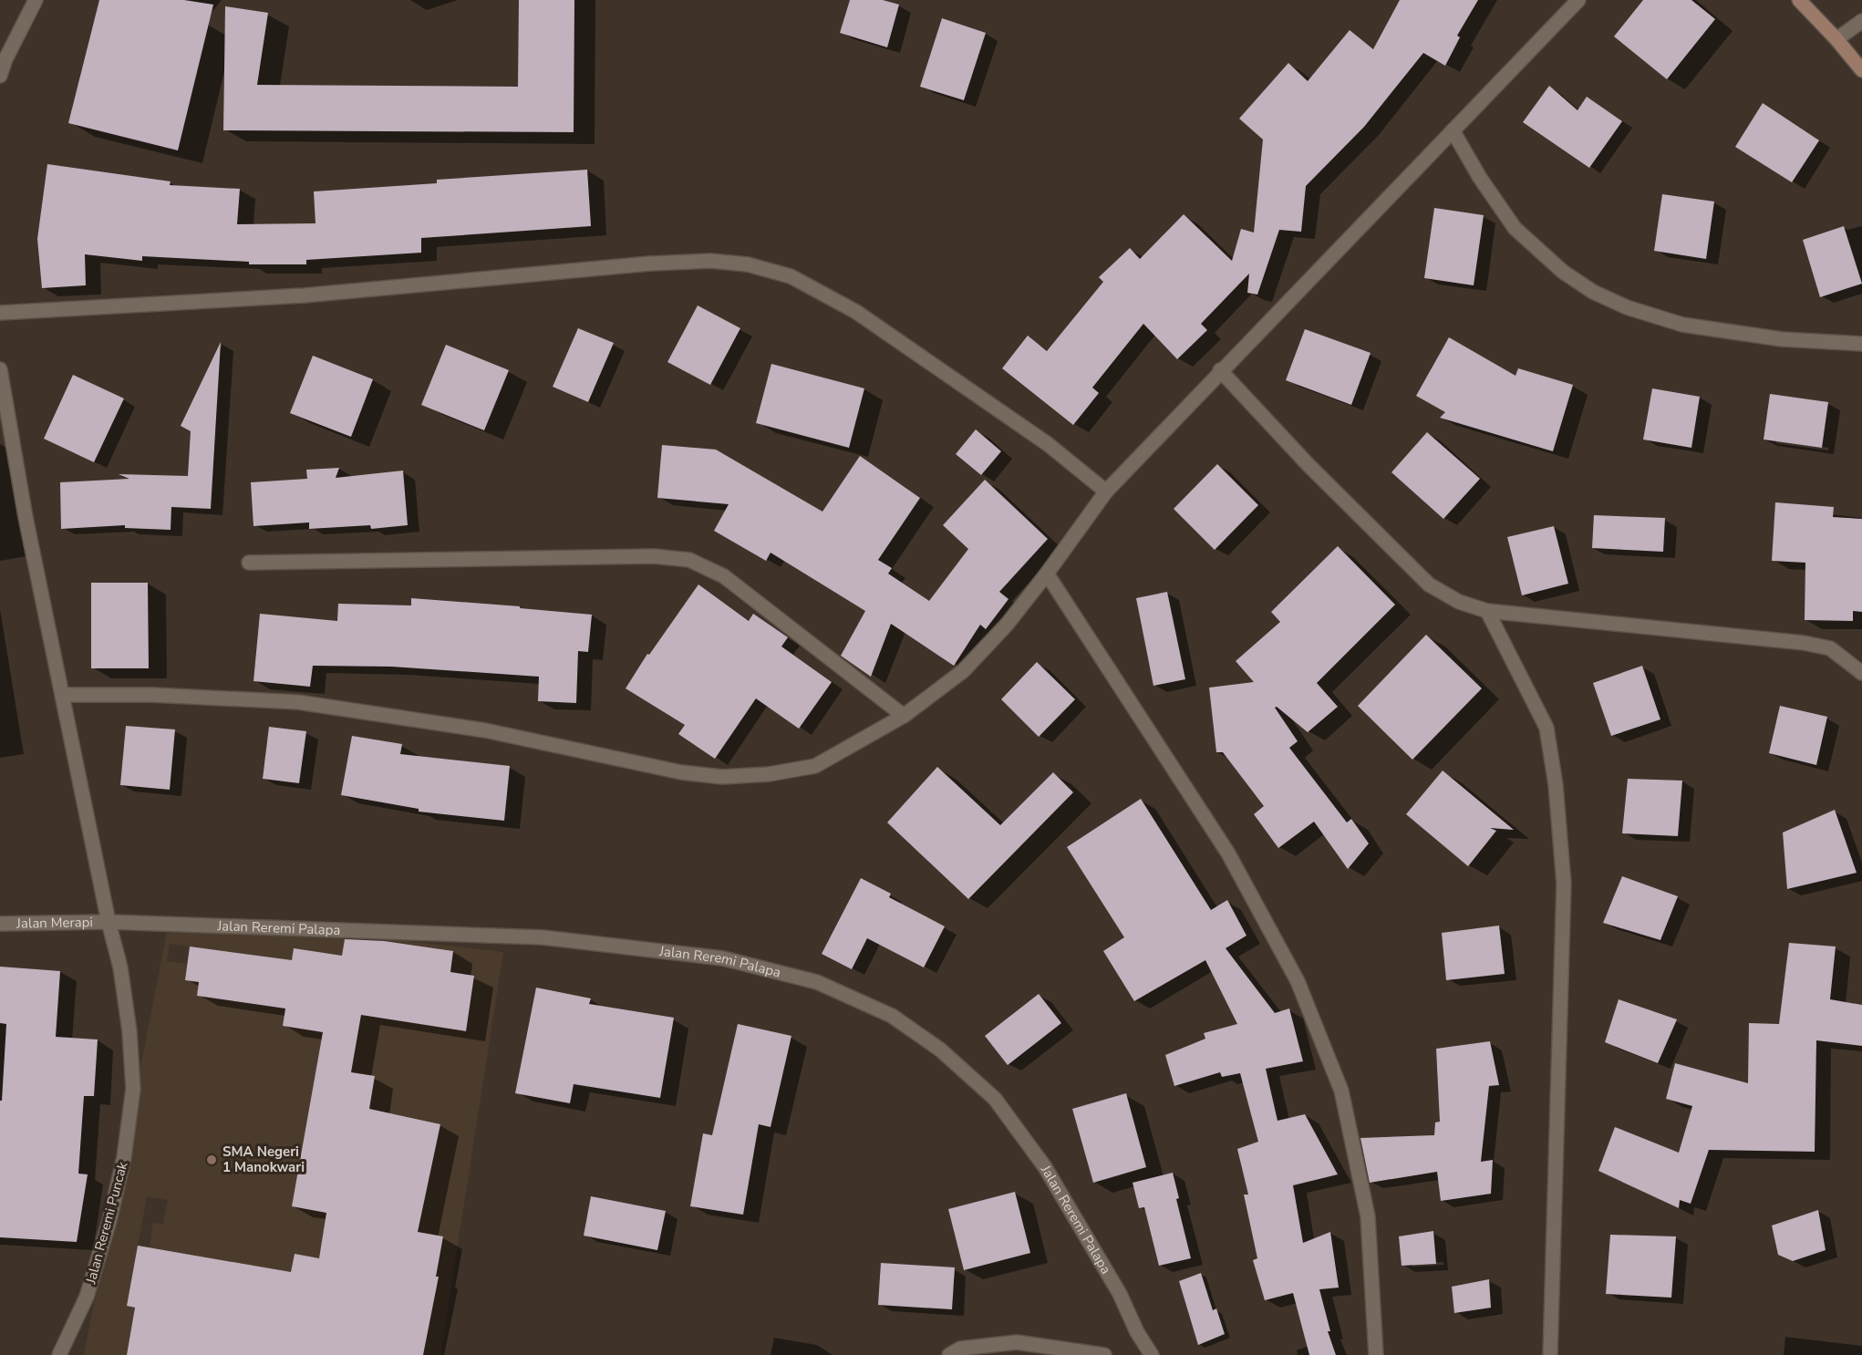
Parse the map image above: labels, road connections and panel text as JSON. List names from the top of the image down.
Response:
{
  "streets": {
    "street": ["Jalan Merapi", "Jalan Reremi Palapa", "Jalan Reremi Puncak"]
  },
  "crossings": [
    ["Jalan Merapi", "Jalan Reremi Palapa"],
    ["Jalan Merapi", "Jalan Reremi Puncak"],
    ["Jalan Reremi Palapa", "Jalan Reremi Puncak"]
  ],
  "places": ["SMA Negeri 1 Manokwari"]
}
